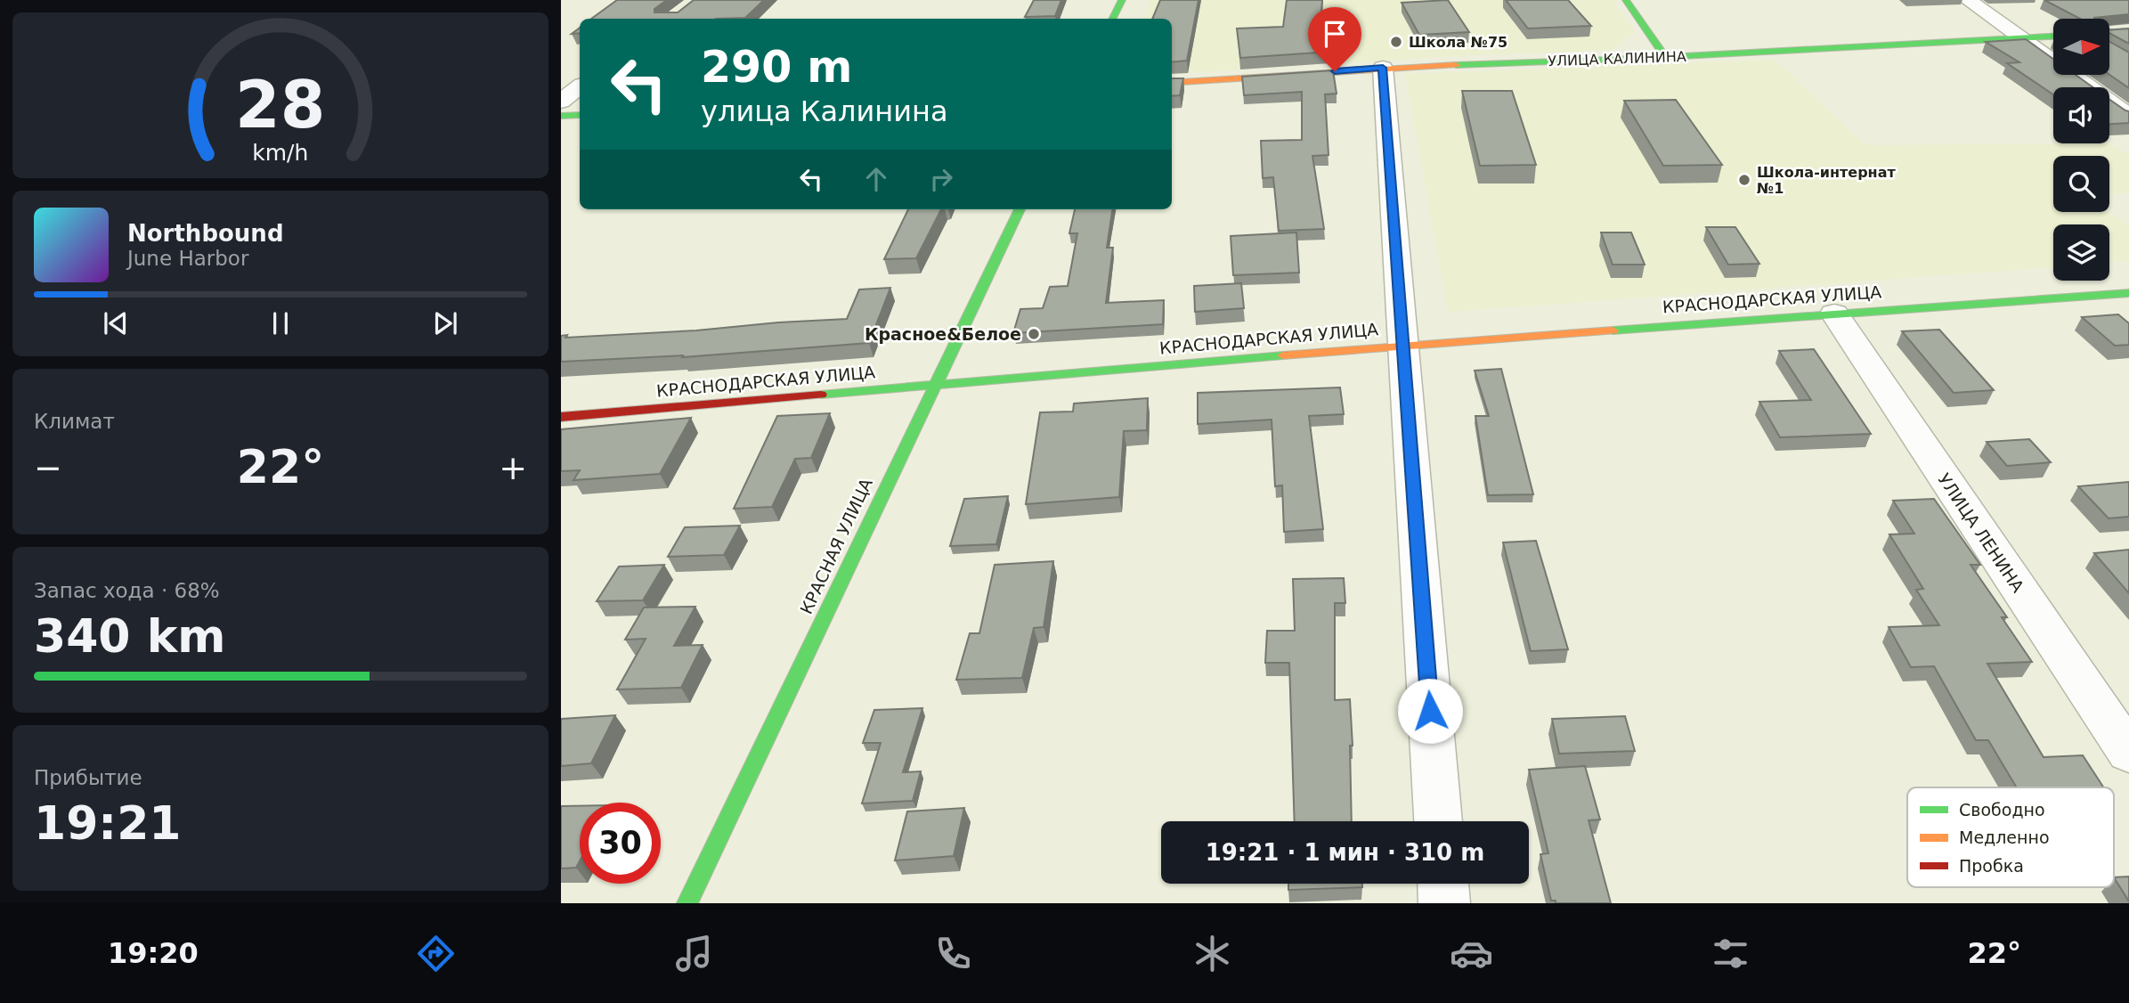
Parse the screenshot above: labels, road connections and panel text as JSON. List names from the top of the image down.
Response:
{
  "streets": {
    "street": [
      "УЛИЦА КАЛИНИНА",
      "КРАСНОДАРСКАЯ УЛИЦА",
      "УЛИЦА ЛЕНИНА",
      "КРАСНАЯ УЛИЦА"
    ]
  },
  "crossings": [
    ["КРАСНОДАРСКАЯ УЛИЦА", "УЛИЦА ЛЕНИНА"],
    ["КРАСНОДАРСКАЯ УЛИЦА", "КРАСНАЯ УЛИЦА"]
  ],
  "places": ["Школа №75", "Школа-интернат №1", "Красное&Белое"],
  "legend": ["Свободно", "Медленно", "Пробка"],
  "north": "right",
  "page": {
    "turn": ["290 m", "улица Калинина"],
    "song": ["Northbound", "June Harbor"],
    "tile": [
      "Климат",
      ["Запас хода · 68%", "340 km"],
      ["Прибытие", "19:21"]
    ],
    "heat": ["−", "22°", "+"],
    "limit": "30",
    "trip": "19:21 · 1 мин · 310 m",
    "tabs": ["19:20", "22°"],
    "gauge": ["28", "km/h"]
  }
}
